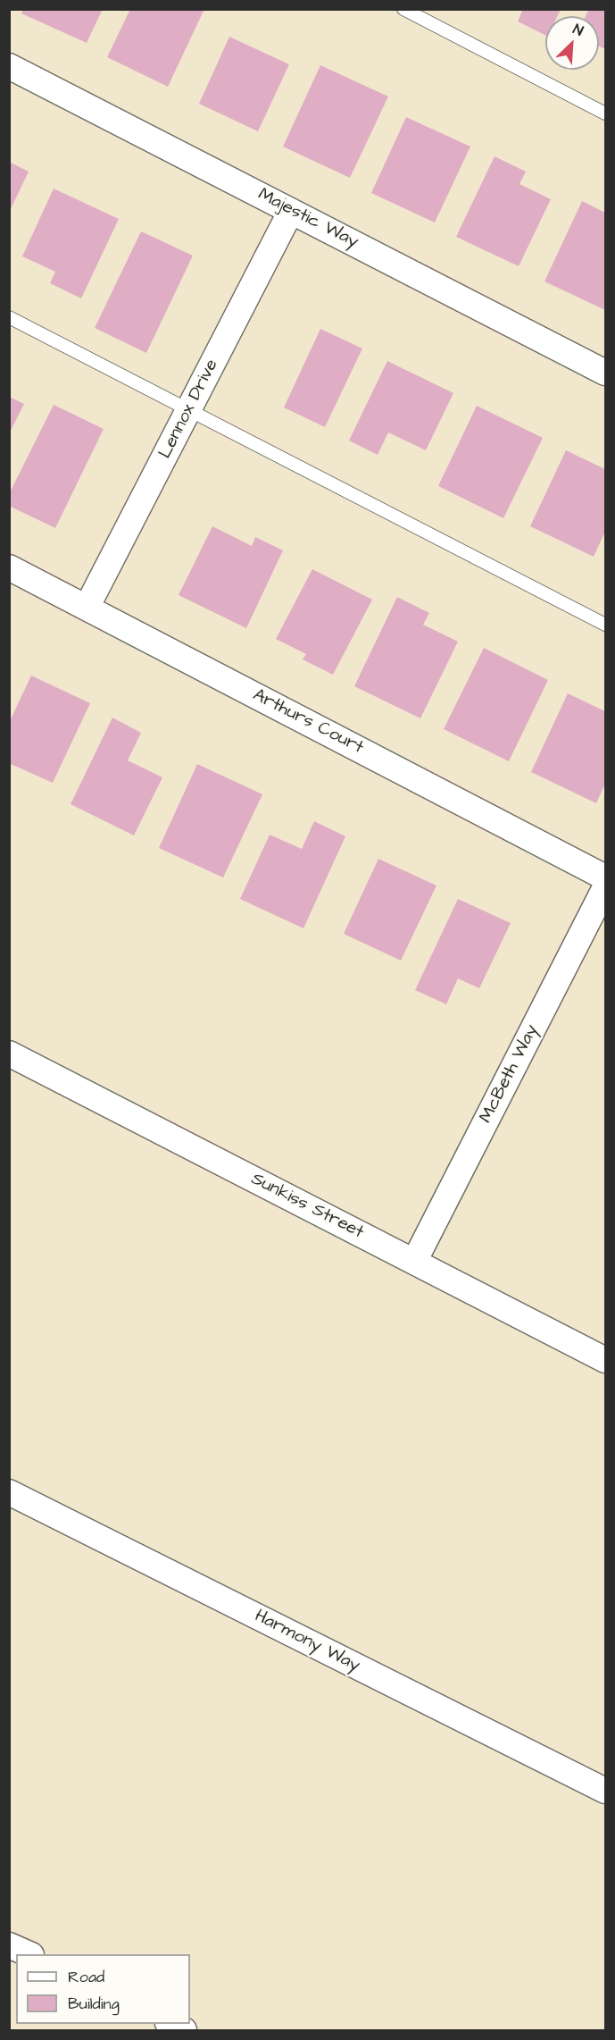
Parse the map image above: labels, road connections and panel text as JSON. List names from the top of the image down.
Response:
{
  "streets": {
    "street": [
      "Majestic Way",
      "Lennox Drive",
      "Arthurs Court",
      "McBeth Way",
      "Sunkiss Street",
      "Harmony Way"
    ]
  },
  "crossings": [
    ["Majestic Way", "Lennox Drive"],
    ["Lennox Drive", "Arthurs Court"],
    ["McBeth Way", "Sunkiss Street"]
  ],
  "legend": ["Road", "Building"],
  "north": "top right"
}
